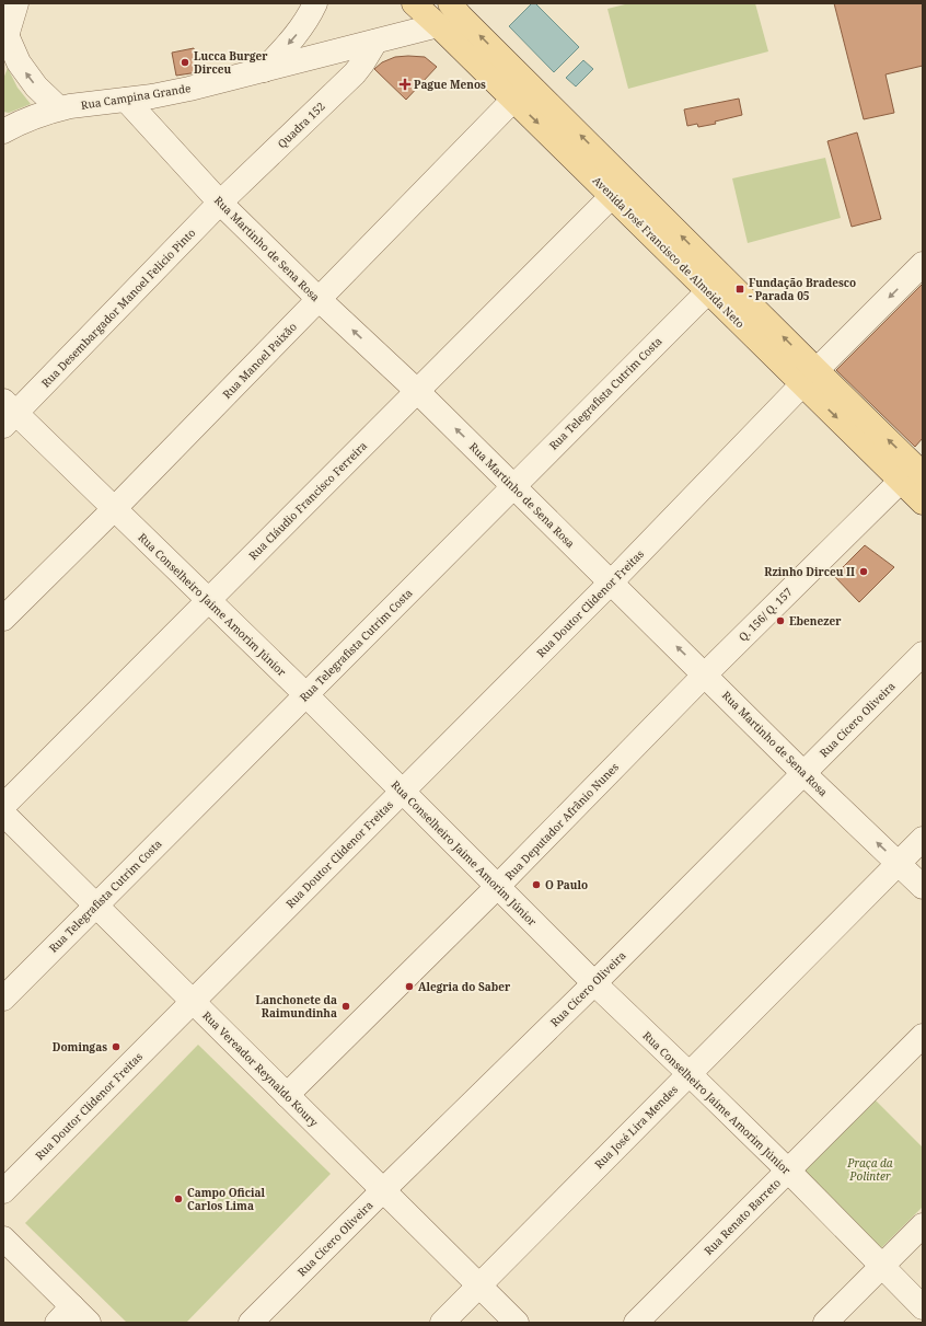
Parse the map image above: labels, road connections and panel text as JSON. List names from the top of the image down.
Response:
{
  "streets": {
    "main road": ["Avenida José Francisco de Almeida Neto"],
    "street": [
      "Rua Campina Grande",
      "Quadra 152",
      "Rua Martinho de Sena Rosa",
      "Rua Desembargador Manoel Felicio Pinto",
      "Rua Manoel Paixão",
      "Rua Telegrafista Cutrim Costa",
      "Rua Cláudio Francisco Ferreira",
      "Rua Doutor Clidenor Freitas",
      "Rua Conselheiro Jaime Amorim Júnior",
      "Q. 156/ Q. 157",
      "Rua Cícero Oliveira",
      "Rua Deputador Afrânio Nunes",
      "Rua Vereador Reynaldo Koury",
      "Rua José Lira Mendes",
      "Rua Renato Barreto"
    ]
  },
  "crossings": [
    ["Rua Campina Grande", "Quadra 152"],
    ["Rua Campina Grande", "Rua Martinho de Sena Rosa"],
    ["Rua Campina Grande", "Avenida José Francisco de Almeida Neto"],
    ["Quadra 152", "Rua Martinho de Sena Rosa"],
    ["Quadra 152", "Rua Desembargador Manoel Felicio Pinto"],
    ["Rua Martinho de Sena Rosa", "Rua Desembargador Manoel Felicio Pinto"],
    ["Rua Martinho de Sena Rosa", "Rua Manoel Paixão"],
    ["Rua Martinho de Sena Rosa", "Rua Telegrafista Cutrim Costa"],
    ["Rua Martinho de Sena Rosa", "Rua Cláudio Francisco Ferreira"],
    ["Rua Martinho de Sena Rosa", "Rua Doutor Clidenor Freitas"],
    ["Rua Martinho de Sena Rosa", "Q. 156/ Q. 157"],
    ["Rua Martinho de Sena Rosa", "Rua Cícero Oliveira"],
    ["Rua Martinho de Sena Rosa", "Rua Deputador Afrânio Nunes"],
    ["Rua Martinho de Sena Rosa", "Rua José Lira Mendes"],
    ["Avenida José Francisco de Almeida Neto", "Rua Manoel Paixão"],
    ["Avenida José Francisco de Almeida Neto", "Rua Telegrafista Cutrim Costa"],
    ["Avenida José Francisco de Almeida Neto", "Rua Cláudio Francisco Ferreira"],
    ["Avenida José Francisco de Almeida Neto", "Rua Doutor Clidenor Freitas"],
    ["Avenida José Francisco de Almeida Neto", "Q. 156/ Q. 157"],
    ["Rua Desembargador Manoel Felicio Pinto", "Rua Conselheiro Jaime Amorim Júnior"],
    ["Rua Manoel Paixão", "Rua Conselheiro Jaime Amorim Júnior"],
    ["Rua Telegrafista Cutrim Costa", "Rua Conselheiro Jaime Amorim Júnior"],
    ["Rua Telegrafista Cutrim Costa", "Rua Vereador Reynaldo Koury"],
    ["Rua Cláudio Francisco Ferreira", "Rua Conselheiro Jaime Amorim Júnior"],
    ["Rua Doutor Clidenor Freitas", "Rua Conselheiro Jaime Amorim Júnior"],
    ["Rua Doutor Clidenor Freitas", "Rua Vereador Reynaldo Koury"],
    ["Rua Conselheiro Jaime Amorim Júnior", "Rua Cícero Oliveira"],
    ["Rua Conselheiro Jaime Amorim Júnior", "Rua Deputador Afrânio Nunes"],
    ["Rua Conselheiro Jaime Amorim Júnior", "Rua José Lira Mendes"],
    ["Rua Conselheiro Jaime Amorim Júnior", "Rua Renato Barreto"],
    ["Q. 156/ Q. 157", "Rua Deputador Afrânio Nunes"],
    ["Rua Cícero Oliveira", "Rua Vereador Reynaldo Koury"],
    ["Rua Deputador Afrânio Nunes", "Rua Vereador Reynaldo Koury"],
    ["Rua Vereador Reynaldo Koury", "Rua José Lira Mendes"]
  ],
  "one_way": ["Rua Martinho de Sena Rosa"],
  "parks": ["Praça da Polinter"],
  "places": {
    "other": [
      "Lucca Burger Dirceu",
      "Rzinho Dirceu II",
      "Ebenezer",
      "O Paulo",
      "Alegria do Saber",
      "Lanchonete da Raimundinha",
      "Domingas",
      "Campo Oficial Carlos Lima"
    ],
    "health": ["Pague Menos"],
    "transit": ["Fundação Bradesco - Parada 05"]
  }
}
